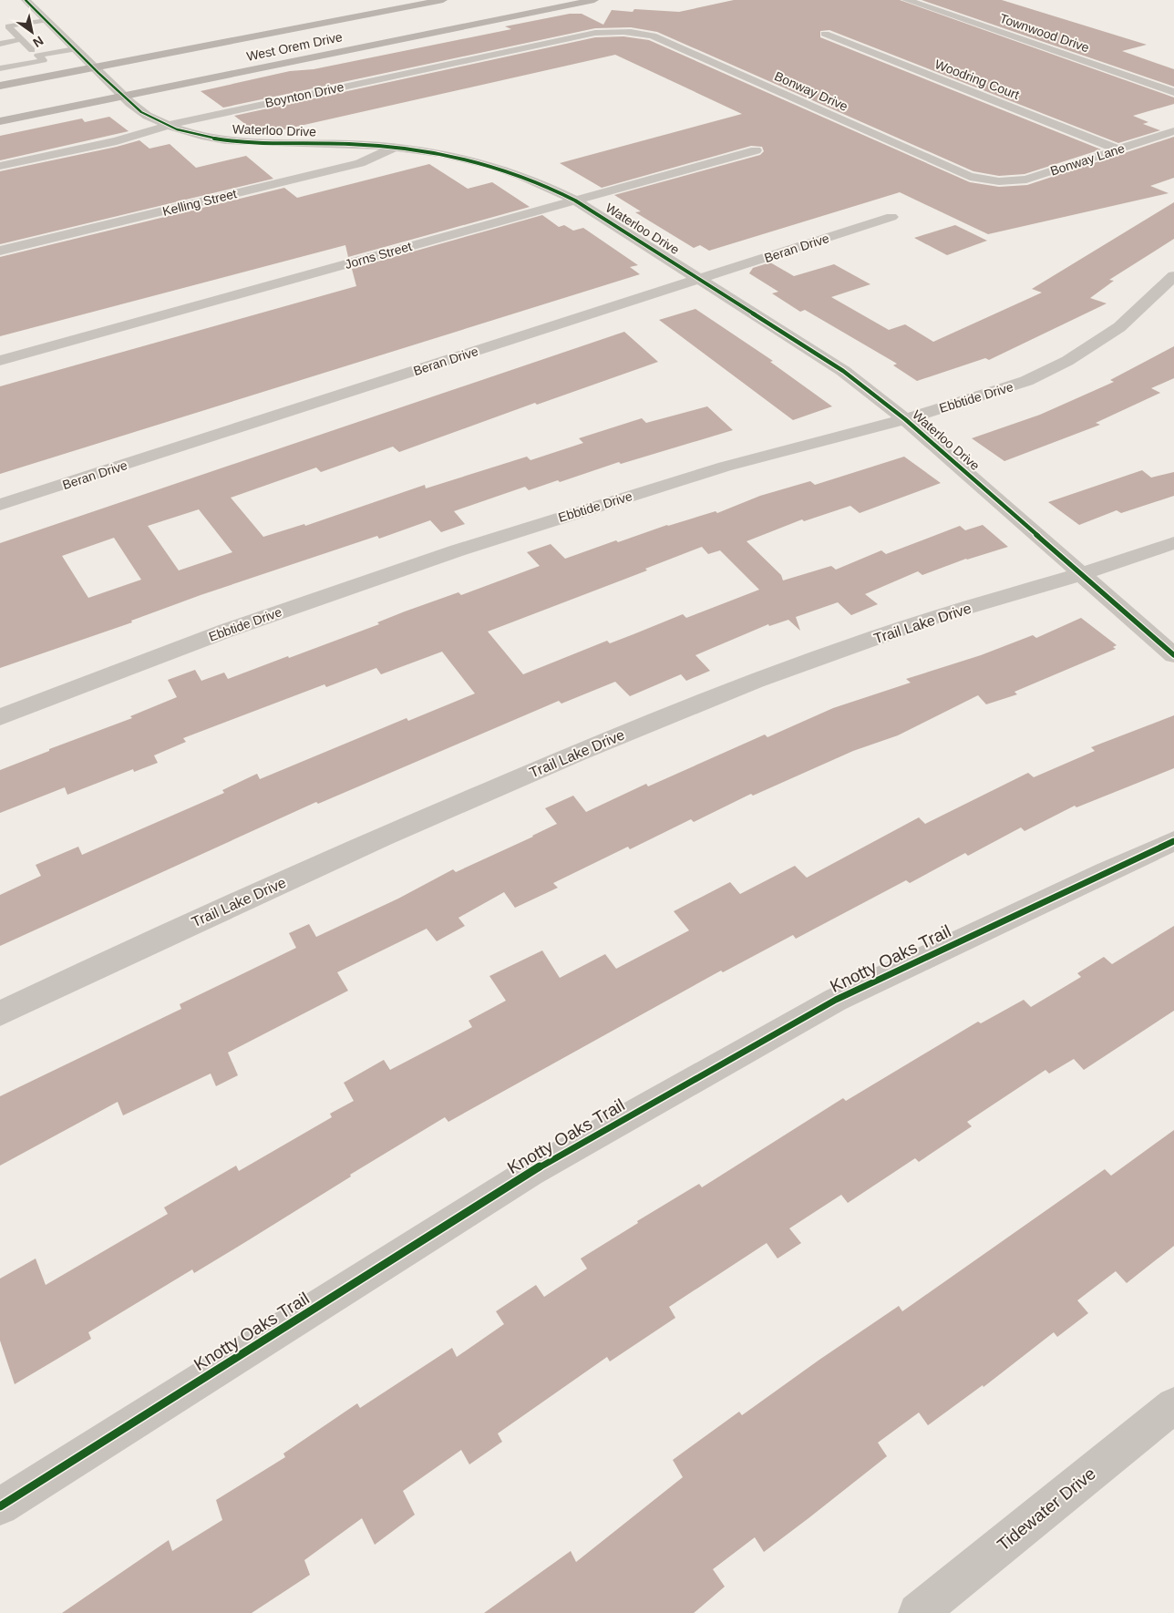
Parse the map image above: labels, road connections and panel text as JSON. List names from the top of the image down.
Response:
{
  "streets": {
    "main road": ["West Orem Drive"],
    "street": [
      "Townwood Drive",
      "Woodring Court",
      "Bonway Drive",
      "Boynton Drive",
      "Waterloo Drive",
      "Bonway Lane",
      "Kelling Street",
      "Beran Drive",
      "Jorns Street",
      "Ebbtide Drive",
      "Trail Lake Drive",
      "Knotty Oaks Trail",
      "Tidewater Drive"
    ]
  },
  "crossings": [
    ["West Orem Drive", "Waterloo Drive"],
    ["Woodring Court", "Bonway Lane"],
    ["Bonway Drive", "Boynton Drive"],
    ["Bonway Drive", "Bonway Lane"],
    ["Boynton Drive", "Waterloo Drive"],
    ["Waterloo Drive", "Kelling Street"],
    ["Waterloo Drive", "Beran Drive"],
    ["Waterloo Drive", "Jorns Street"],
    ["Waterloo Drive", "Ebbtide Drive"],
    ["Waterloo Drive", "Trail Lake Drive"]
  ],
  "north": "bottom right"
}
